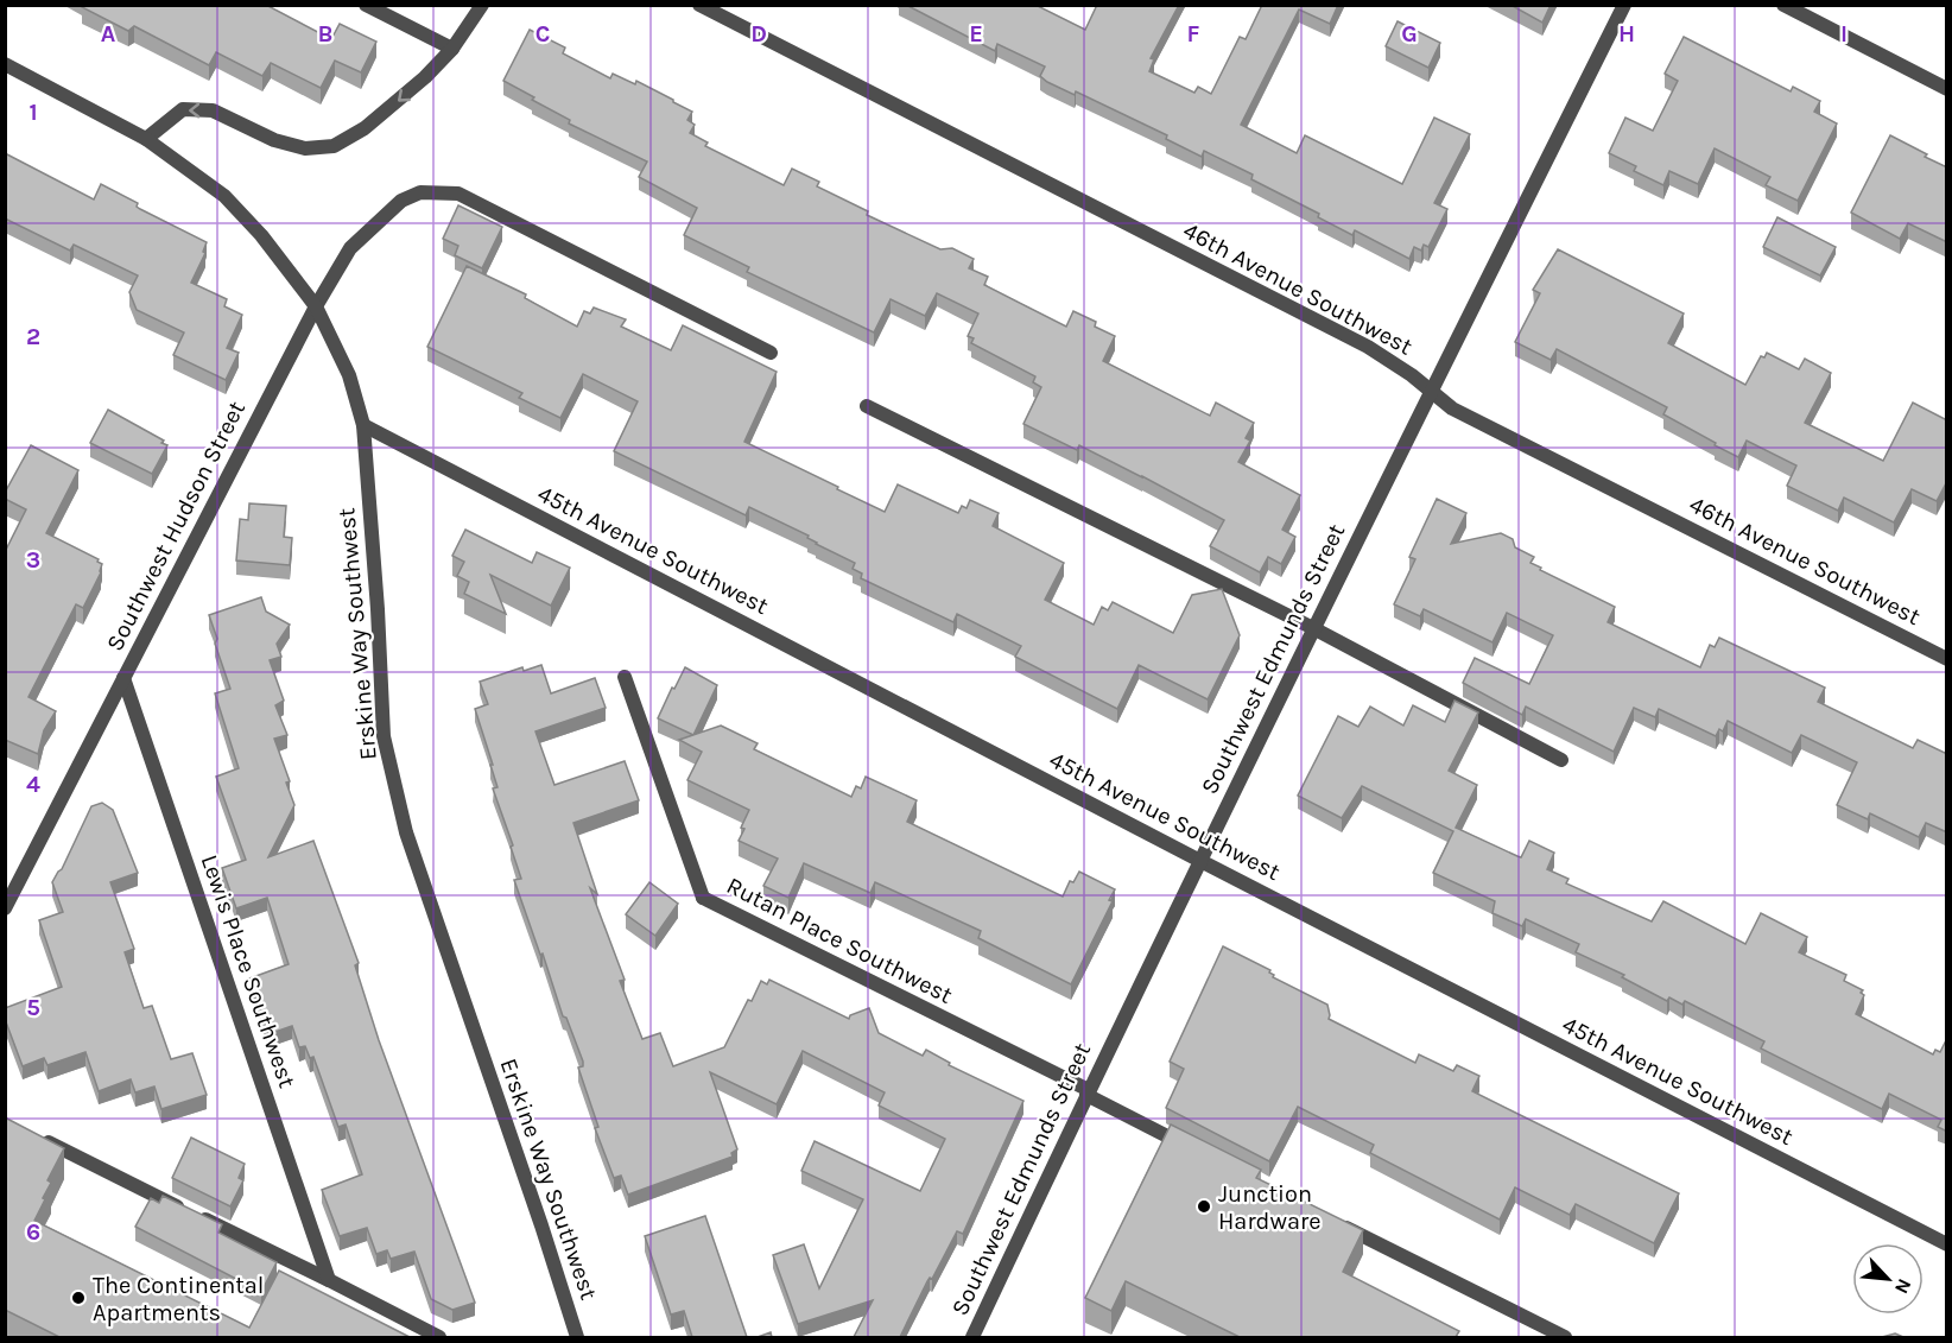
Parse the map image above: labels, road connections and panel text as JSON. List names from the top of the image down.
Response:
{
  "streets": {
    "street": [
      "46th Avenue Southwest",
      "Southwest Hudson Street",
      "45th Avenue Southwest",
      "Erskine Way Southwest",
      "Southwest Edmunds Street",
      "Rutan Place Southwest",
      "Lewis Place Southwest"
    ]
  },
  "crossings": [
    ["46th Avenue Southwest", "Southwest Edmunds Street"],
    ["Southwest Hudson Street", "Erskine Way Southwest"],
    ["Southwest Hudson Street", "Lewis Place Southwest"],
    ["45th Avenue Southwest", "Erskine Way Southwest"],
    ["45th Avenue Southwest", "Southwest Edmunds Street"],
    ["Southwest Edmunds Street", "Rutan Place Southwest"]
  ],
  "places": ["Junction Hardware", "The Continental Apartments"],
  "north": "bottom right",
  "grid": {
    "columns": [
      "A",
      "B",
      "C",
      "D",
      "E",
      "F",
      "G",
      "H",
      "I"
    ],
    "rows": [
      "1",
      "2",
      "3",
      "4",
      "5",
      "6"
    ]
  }
}
